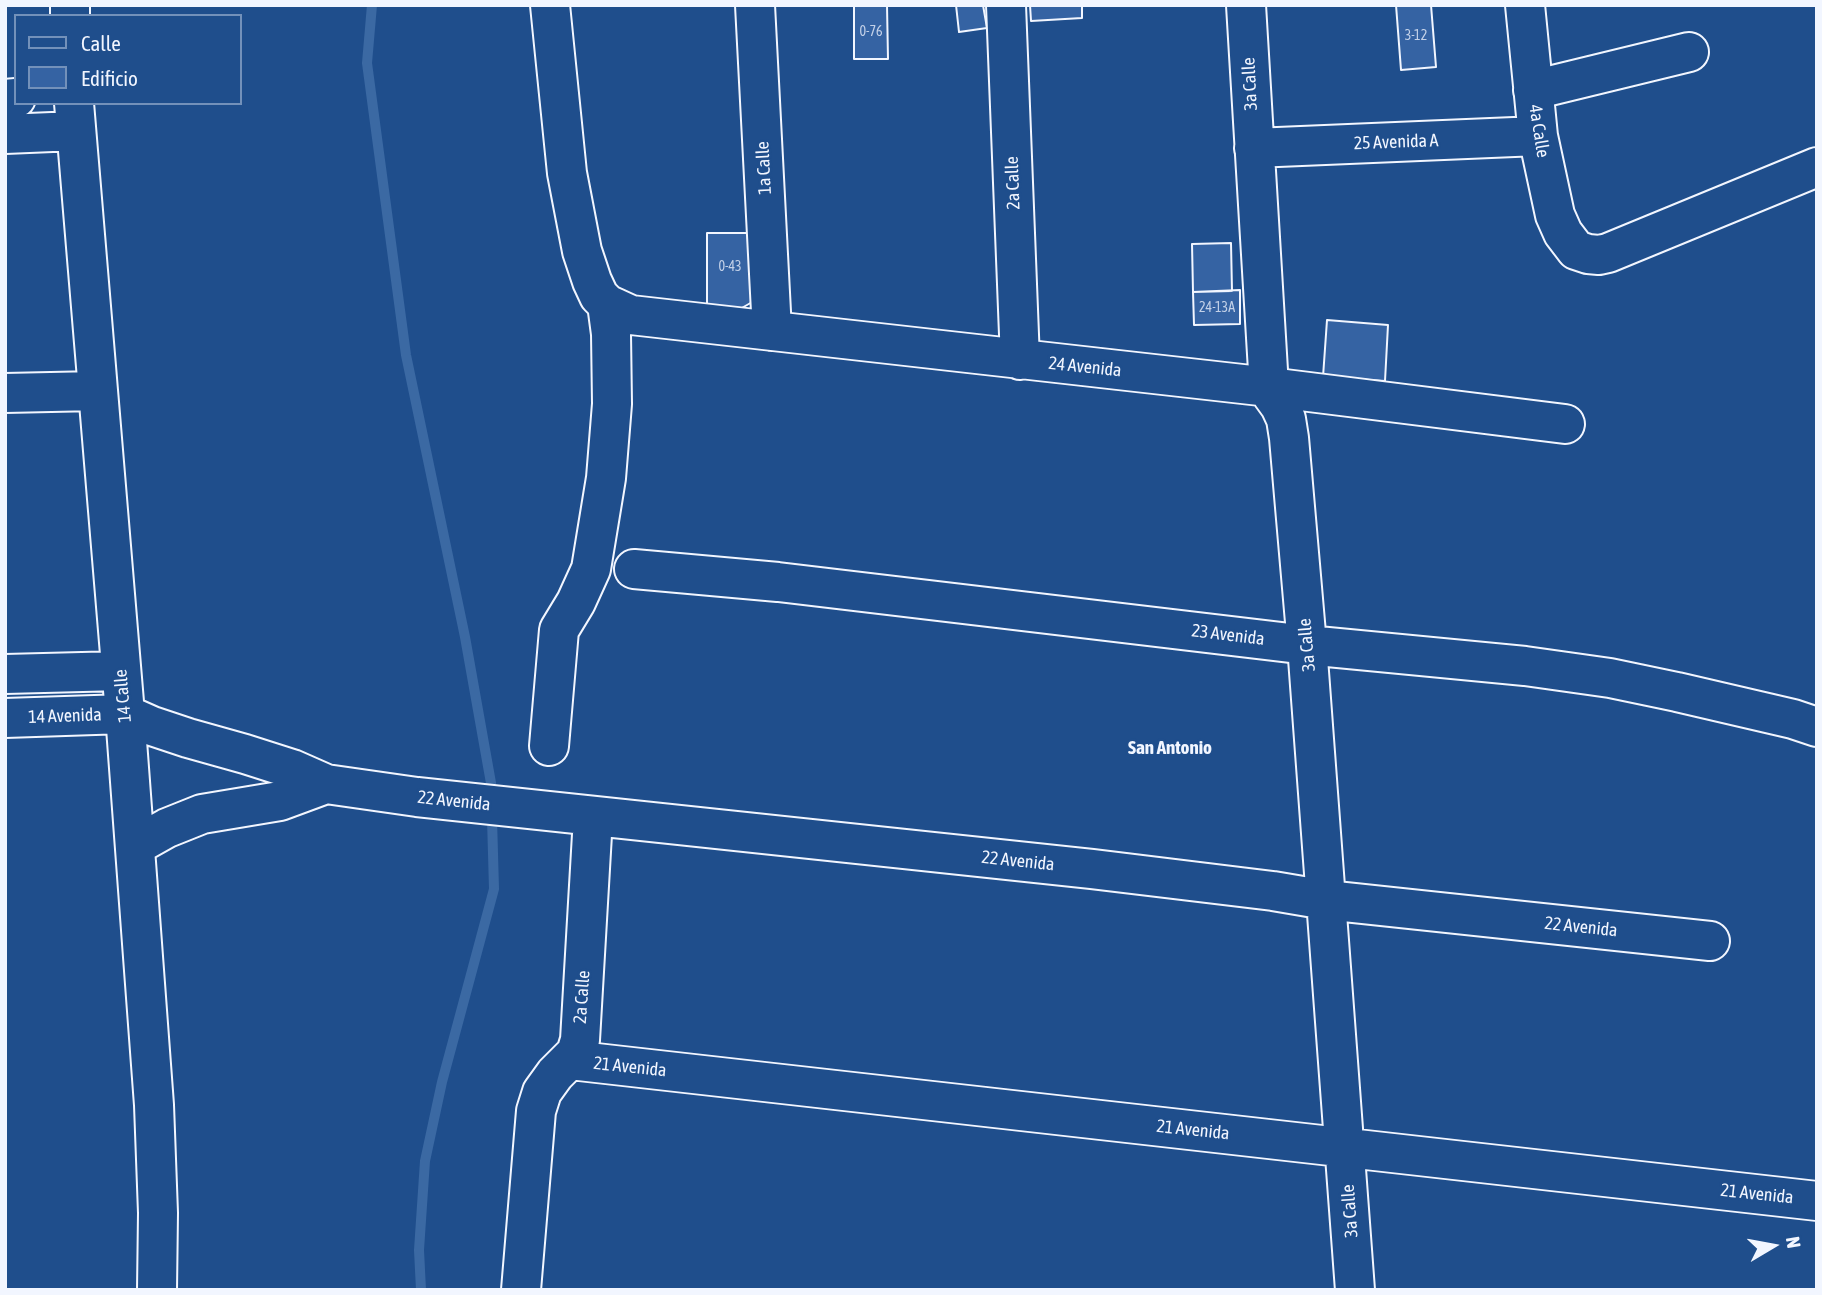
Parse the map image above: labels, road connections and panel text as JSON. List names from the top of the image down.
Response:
{
  "streets": {
    "street": [
      "3a Calle",
      "4a Calle",
      "25 Avenida A",
      "1a Calle",
      "2a Calle",
      "24 Avenida",
      "23 Avenida",
      "14 Calle",
      "14 Avenida",
      "22 Avenida",
      "21 Avenida"
    ]
  },
  "crossings": [
    ["3a Calle", "25 Avenida A"],
    ["3a Calle", "24 Avenida"],
    ["3a Calle", "23 Avenida"],
    ["3a Calle", "22 Avenida"],
    ["3a Calle", "21 Avenida"],
    ["4a Calle", "25 Avenida A"],
    ["1a Calle", "24 Avenida"],
    ["2a Calle", "24 Avenida"],
    ["2a Calle", "22 Avenida"],
    ["2a Calle", "21 Avenida"],
    ["14 Calle", "14 Avenida"],
    ["14 Calle", "22 Avenida"],
    ["14 Avenida", "22 Avenida"]
  ],
  "districts": ["San Antonio"],
  "house_numbers": [
    "0-76",
    "3-12",
    "0-43",
    "24-13A"
  ],
  "legend": ["Calle", "Edificio"],
  "north": "right"
}
